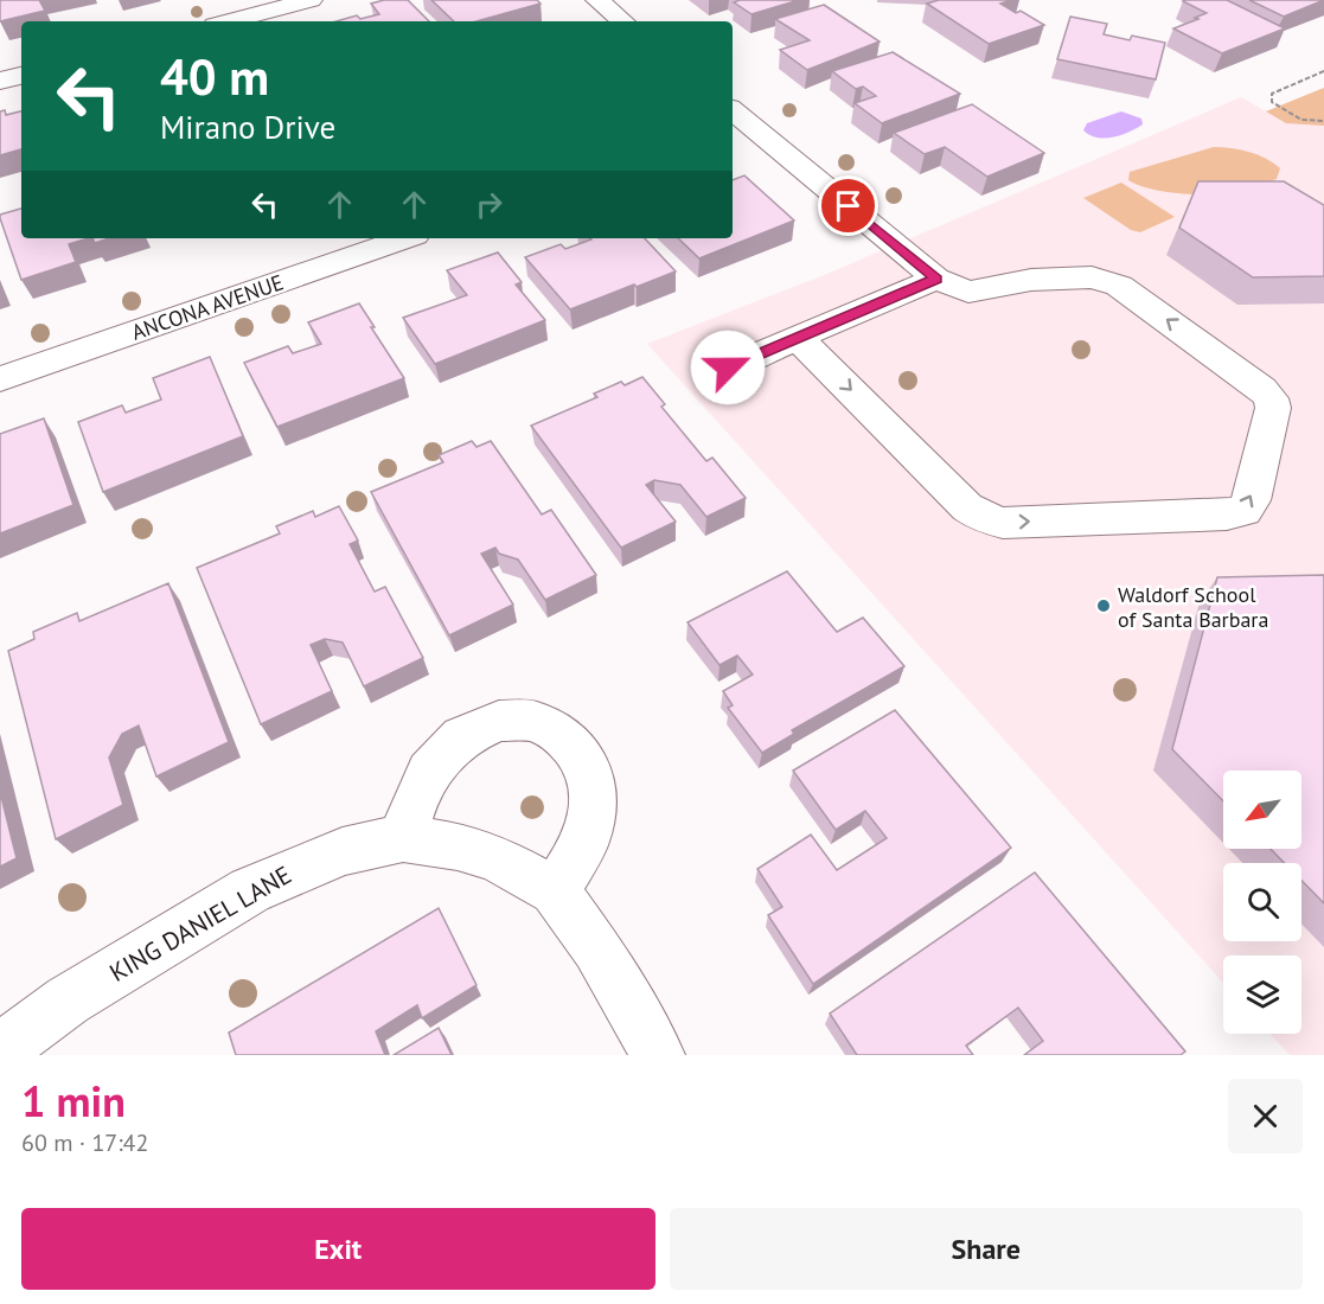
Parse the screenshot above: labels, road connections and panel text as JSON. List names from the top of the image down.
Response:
{
  "streets": {
    "street": ["ANCONA AVENUE", "KING DANIEL LANE"]
  },
  "places": ["Waldorf School of Santa Barbara"],
  "north": "bottom left",
  "page": {
    "turn": ["40 m", "Mirano Drive"],
    "heading": ["1 min", "60 m · 17:42"],
    "buttons": ["Exit", "Share"]
  }
}
